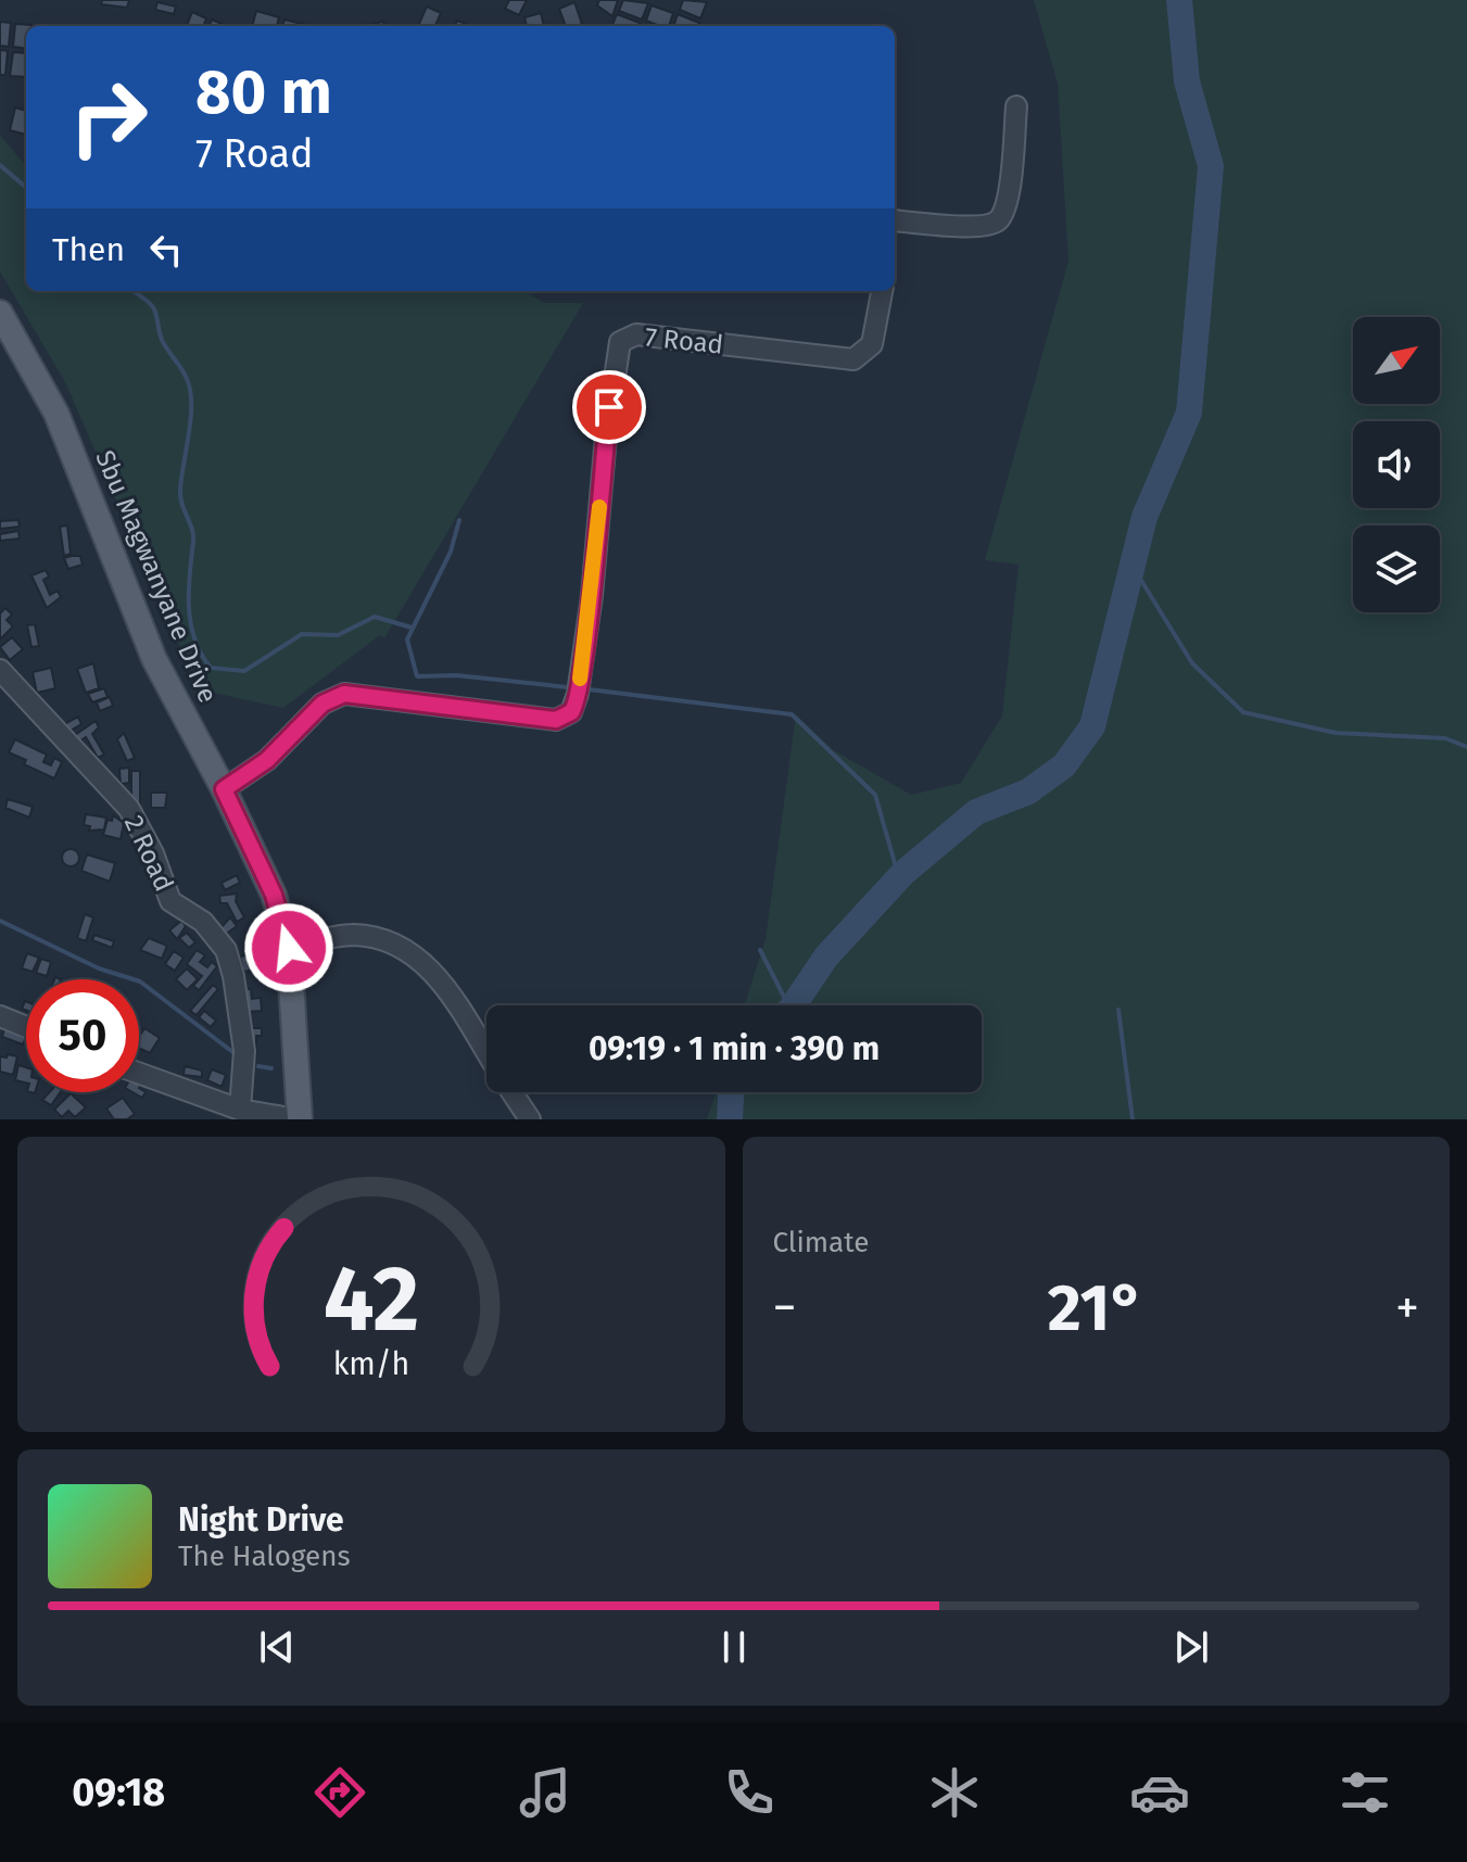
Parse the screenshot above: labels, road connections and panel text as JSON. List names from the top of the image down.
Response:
{
  "streets": {
    "main road": ["Sbu Magwanyane Drive"],
    "street": ["7 Road", "2 Road"]
  },
  "crossings": [
    ["7 Road", "Sbu Magwanyane Drive"]
  ],
  "north": "top right",
  "page": {
    "turn": ["80 m", "7 Road"],
    "then": "Then",
    "limit": "50",
    "trip": "09:19 · 1 min · 390 m",
    "tile": "Climate",
    "heat": ["−", "21°", "+"],
    "song": ["Night Drive", "The Halogens"],
    "tabs": "09:18",
    "gauge": ["42", "km/h"]
  }
}
